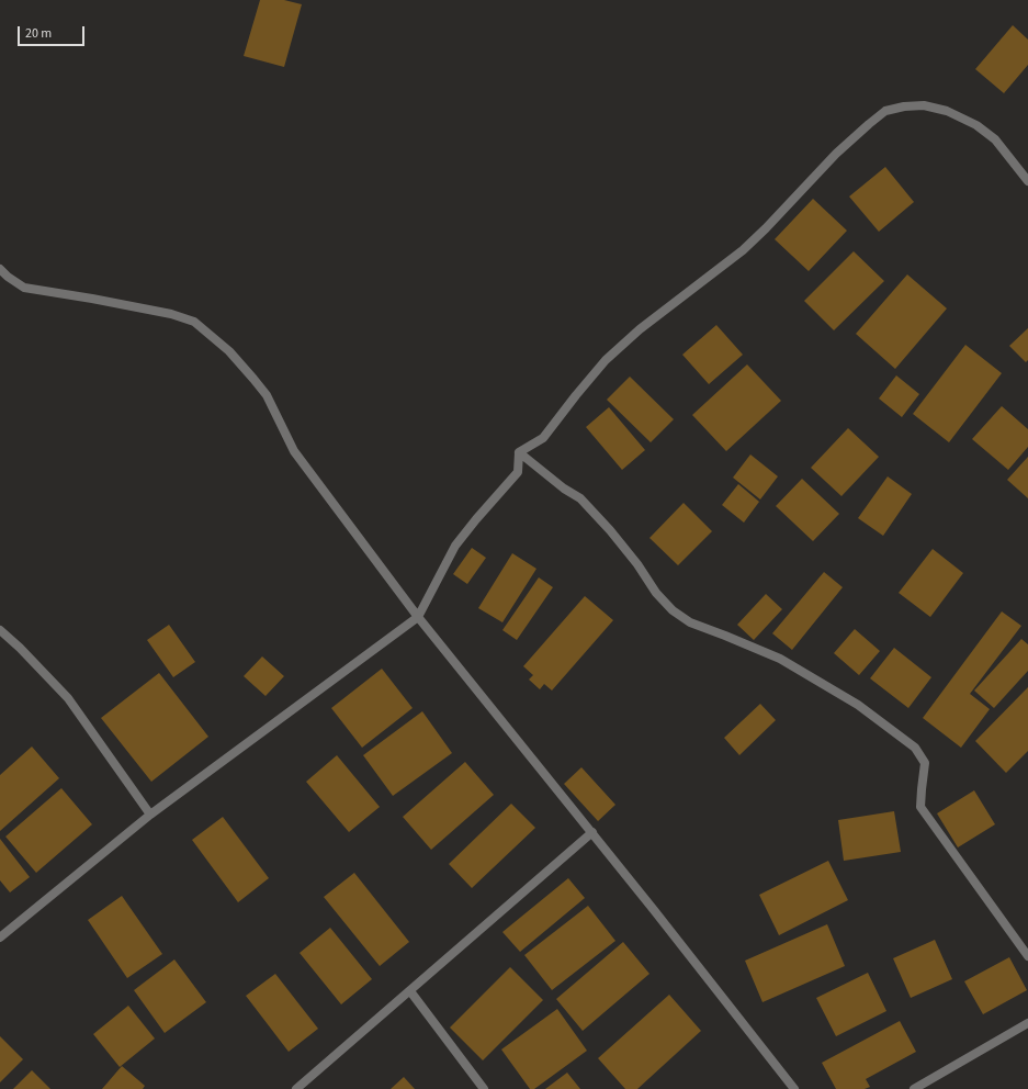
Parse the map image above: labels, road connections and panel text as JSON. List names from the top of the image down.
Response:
{
  "scale_bar": "20 m"
}
